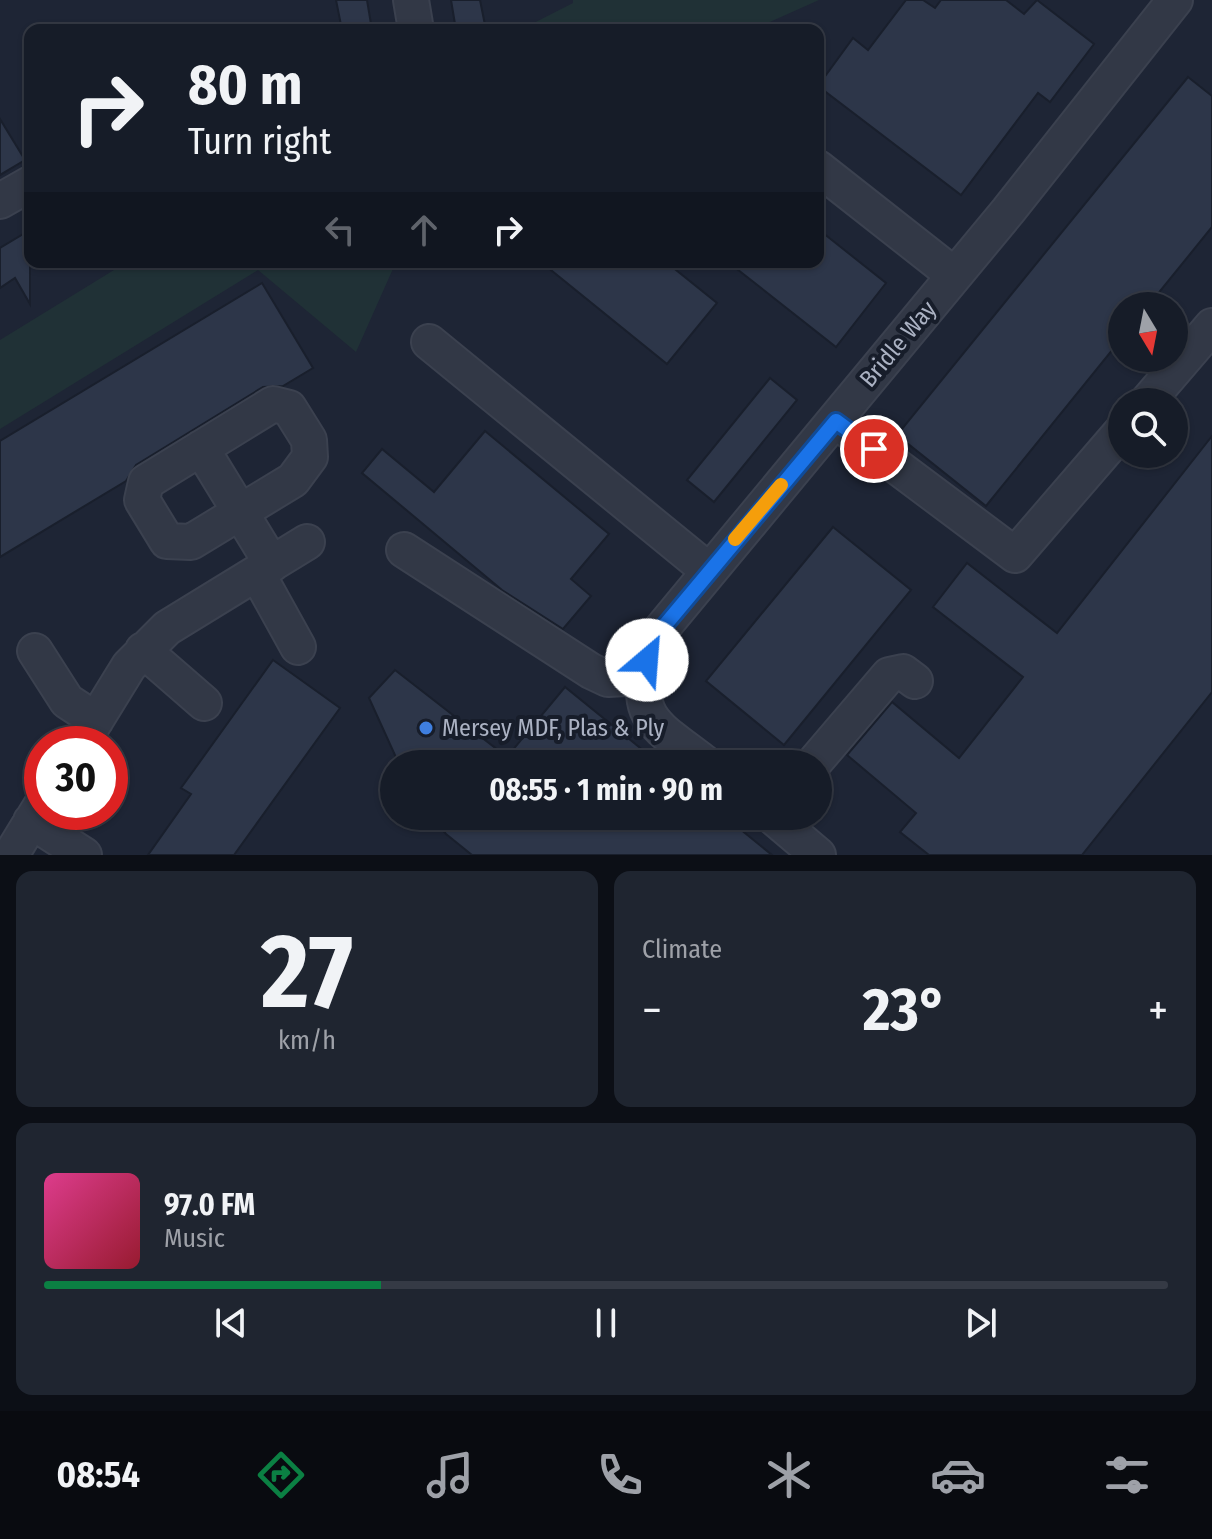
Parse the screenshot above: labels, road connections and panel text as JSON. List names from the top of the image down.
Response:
{
  "streets": {
    "street": ["Bridle Way"]
  },
  "places": ["Mersey MDF, Plas & Ply"],
  "north": "bottom",
  "page": {
    "turn": ["80 m", "Turn right"],
    "limit": "30",
    "trip": "08:55 · 1 min · 90 m",
    "tile": [
      ["27", "km/h"],
      "Climate"
    ],
    "heat": ["−", "23°", "+"],
    "song": ["97.0 FM", "Music"],
    "tabs": "08:54"
  }
}
